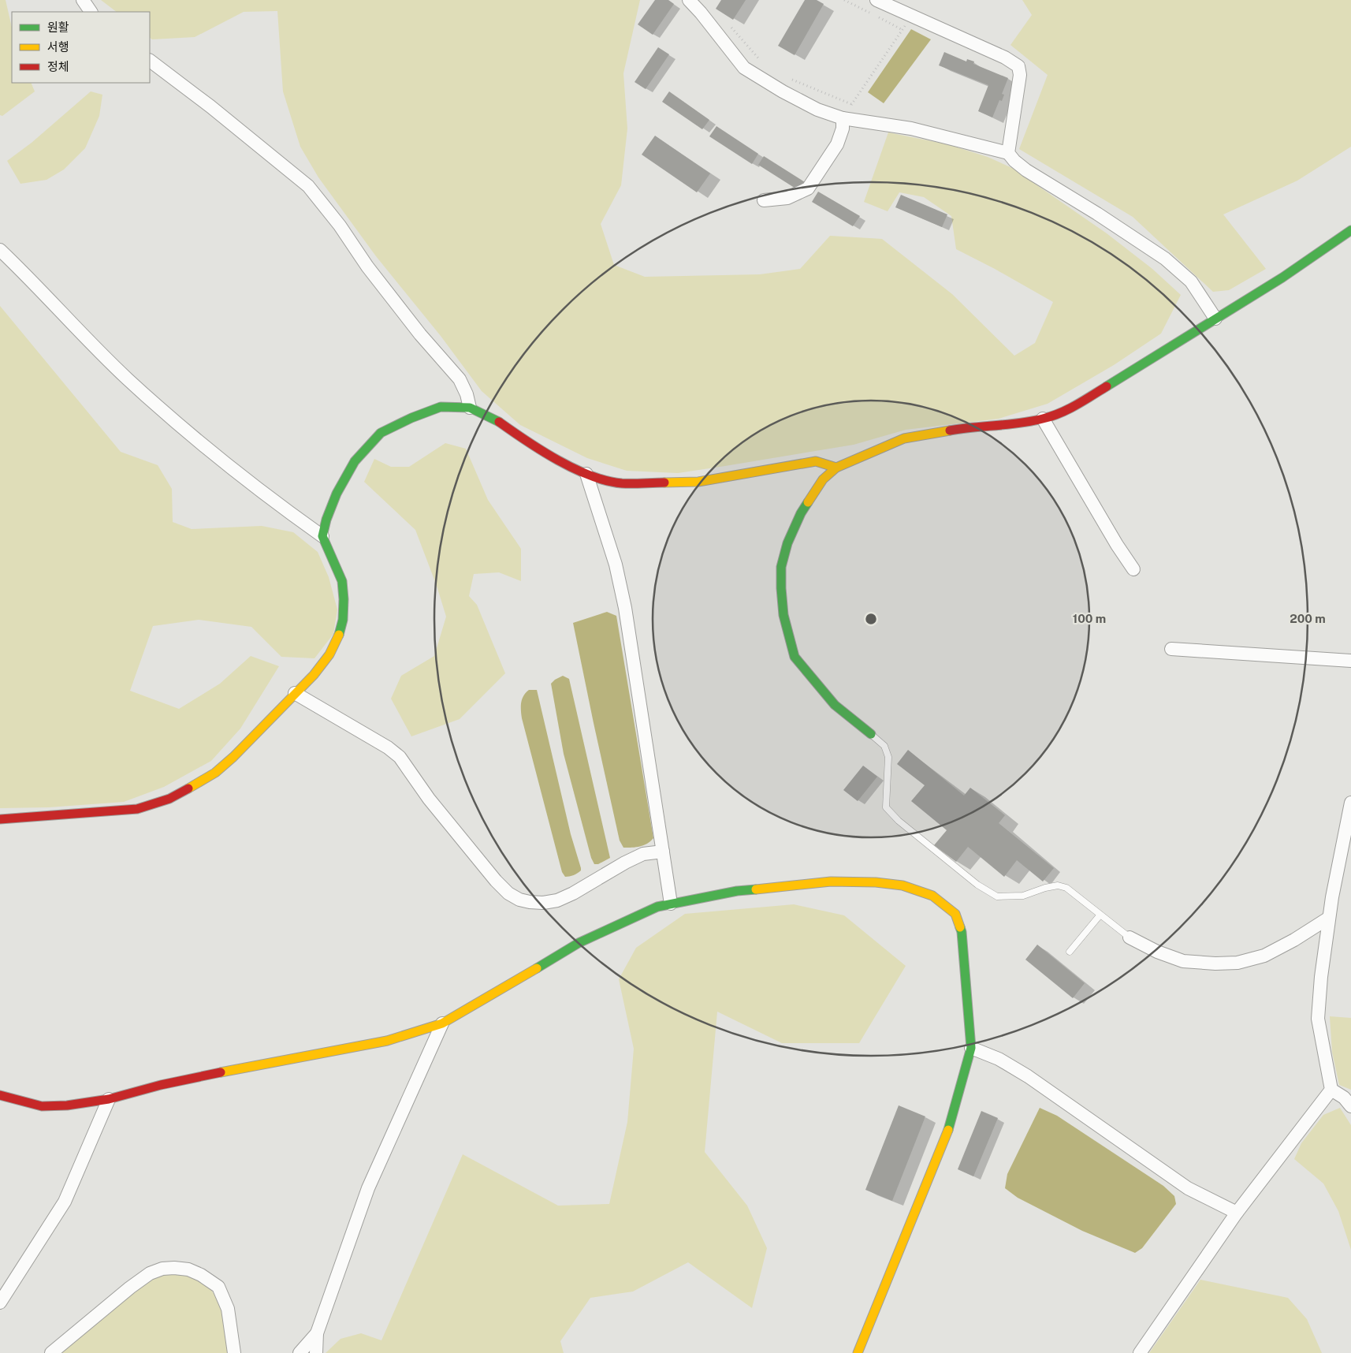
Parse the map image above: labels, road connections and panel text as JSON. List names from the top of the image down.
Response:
{
  "legend": ["원활", "서행", "정체"],
  "rings": ["100 m", "200 m"]
}
